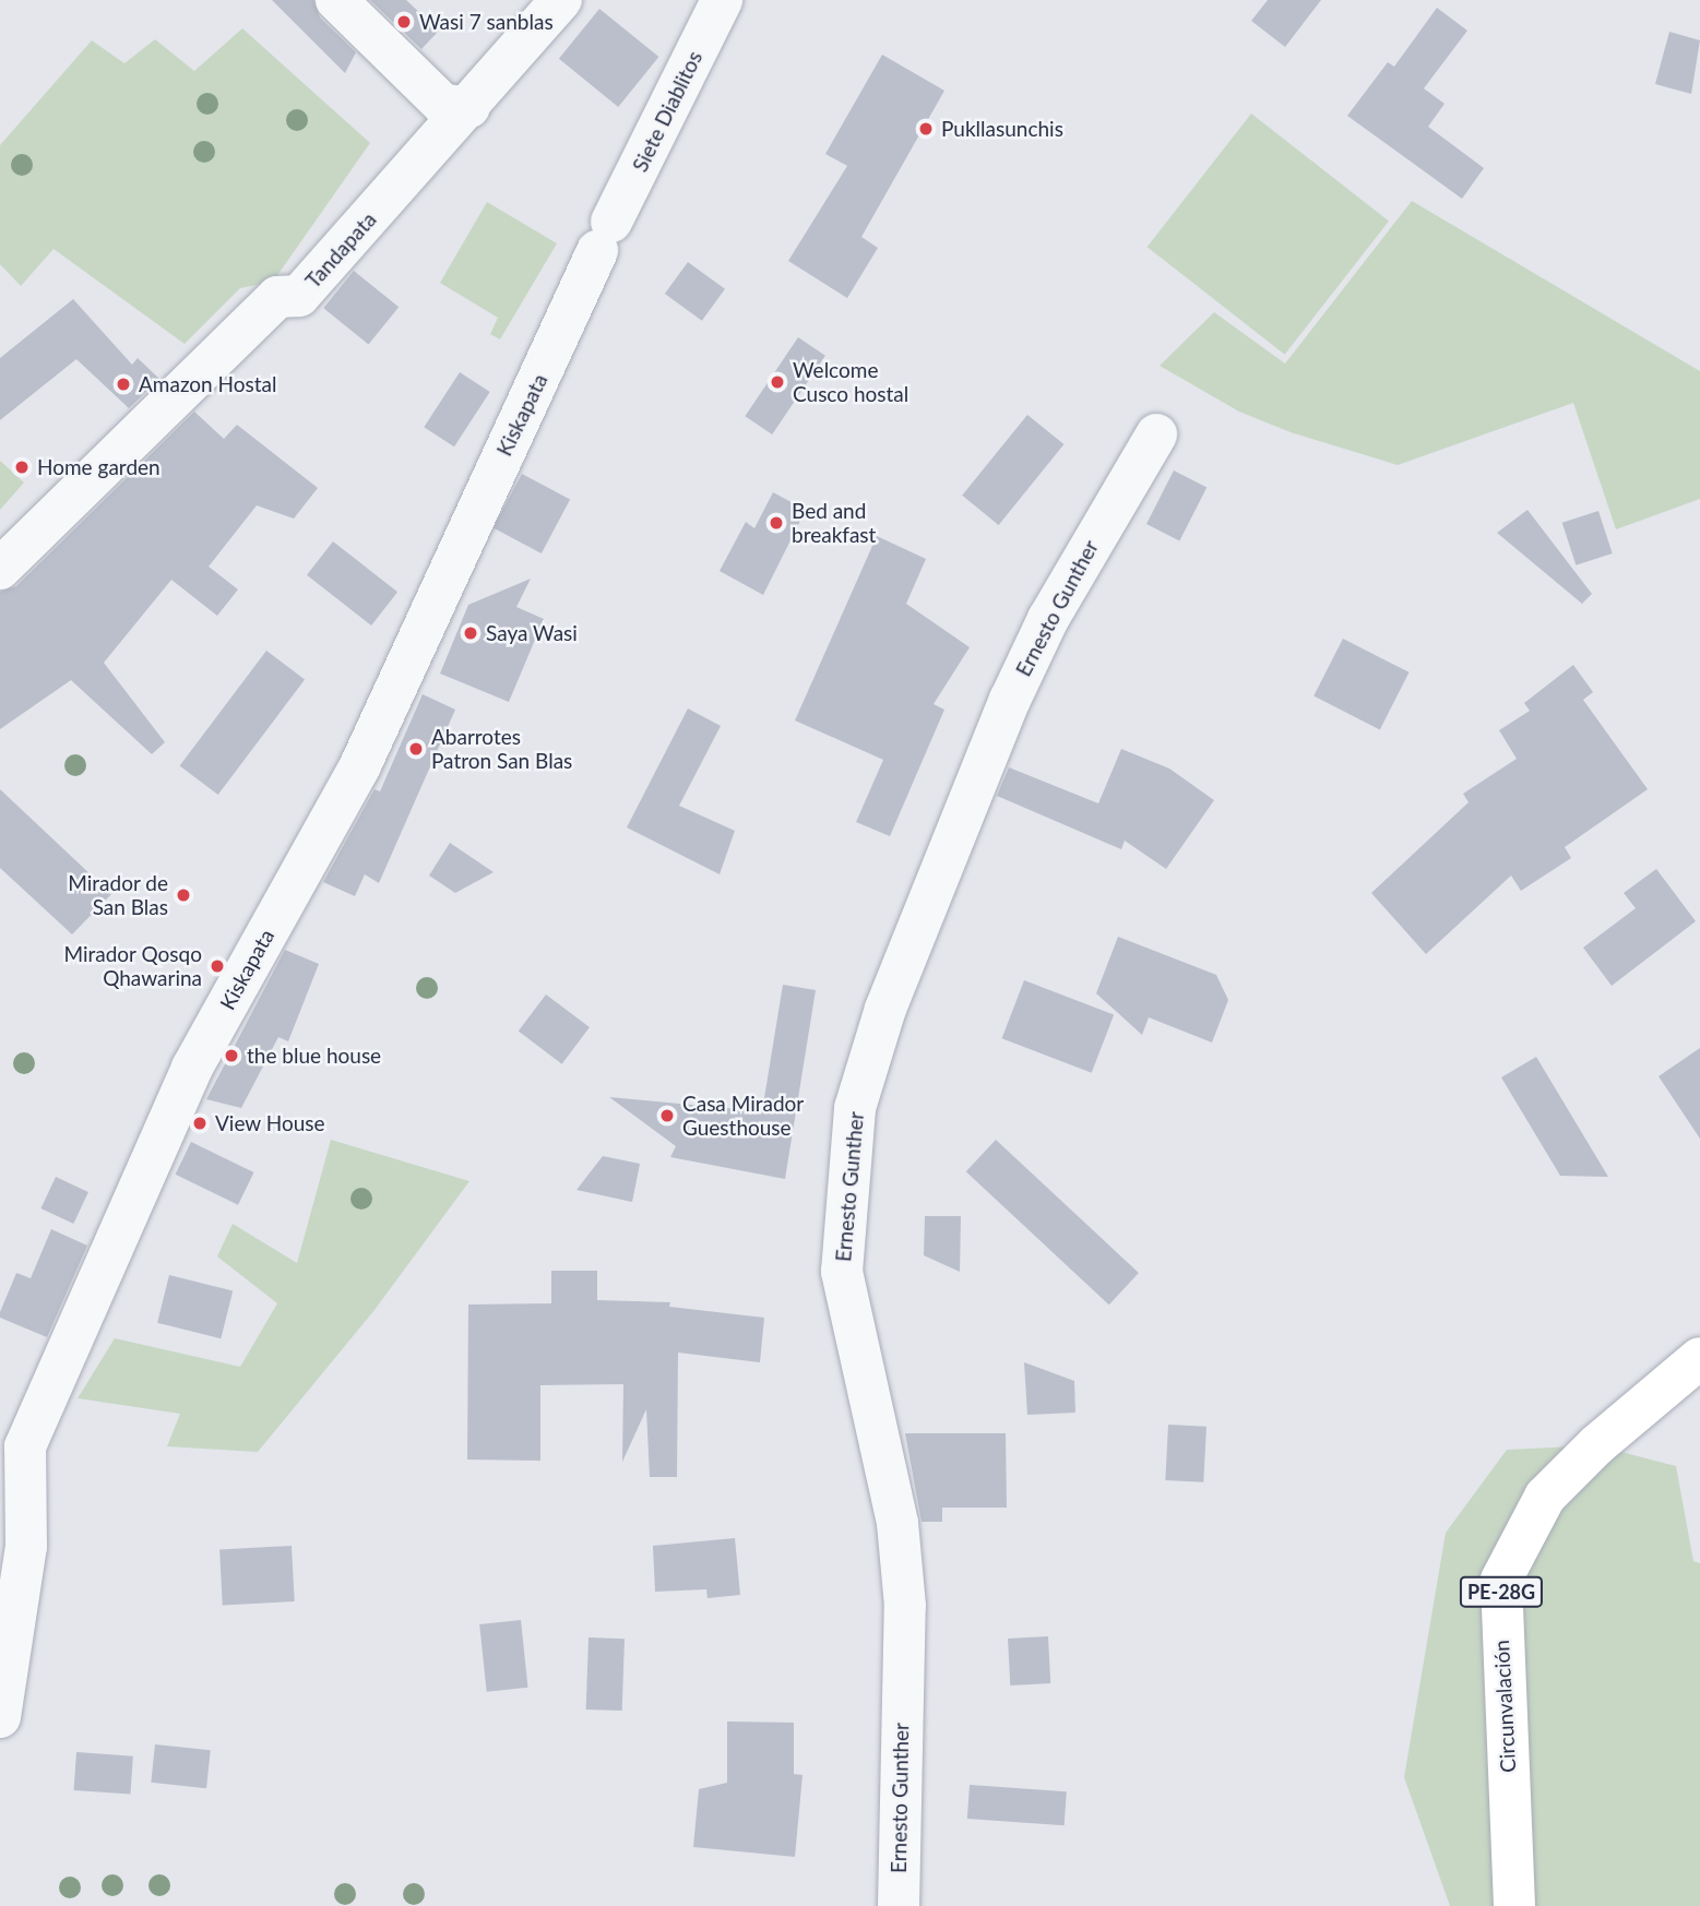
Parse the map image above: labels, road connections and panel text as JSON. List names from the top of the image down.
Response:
{
  "streets": {
    "highway": ["PE-28G", "Circunvalación"],
    "street": [
      "Siete Diablitos",
      "Tandapata",
      "Kiskapata",
      "Ernesto Gunther"
    ]
  },
  "crossings": [
    ["Siete Diablitos", "Kiskapata"]
  ],
  "places": [
    "Wasi 7 sanblas",
    "Pukllasunchis",
    "Welcome Cusco hostal",
    "Amazon Hostal",
    "Home garden",
    "Bed and breakfast",
    "Saya Wasi",
    "Abarrotes Patron San Blas",
    "Mirador de San Blas",
    "Mirador Qosqo Qhawarina",
    "the blue house",
    "Casa Mirador Guesthouse",
    "View House"
  ]
}
